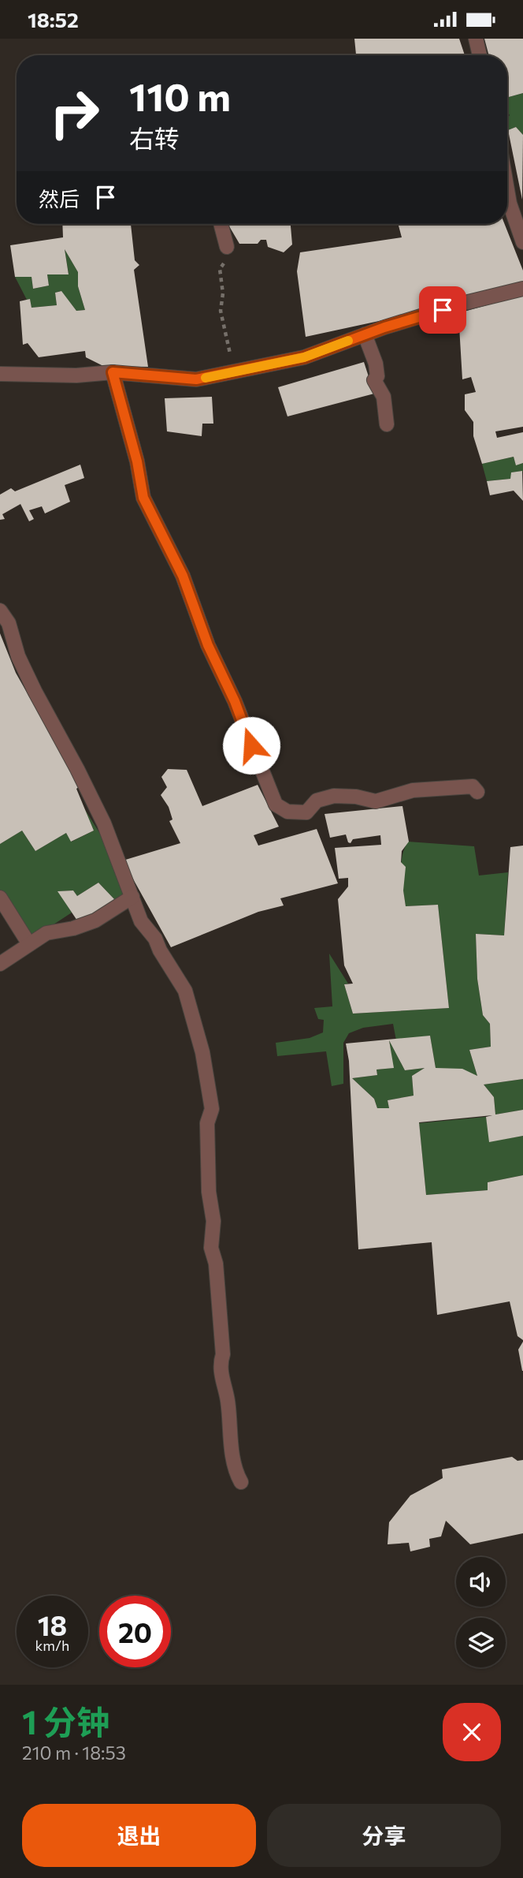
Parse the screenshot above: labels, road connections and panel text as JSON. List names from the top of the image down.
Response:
{
  "page": {
    "status": "18:52",
    "turn": ["110 m", "右转"],
    "then": "然后",
    "speed": "18 km/h",
    "limit": "20",
    "heading": ["1 分钟", "210 m · 18:53"],
    "buttons": ["退出", "分享"]
  }
}
